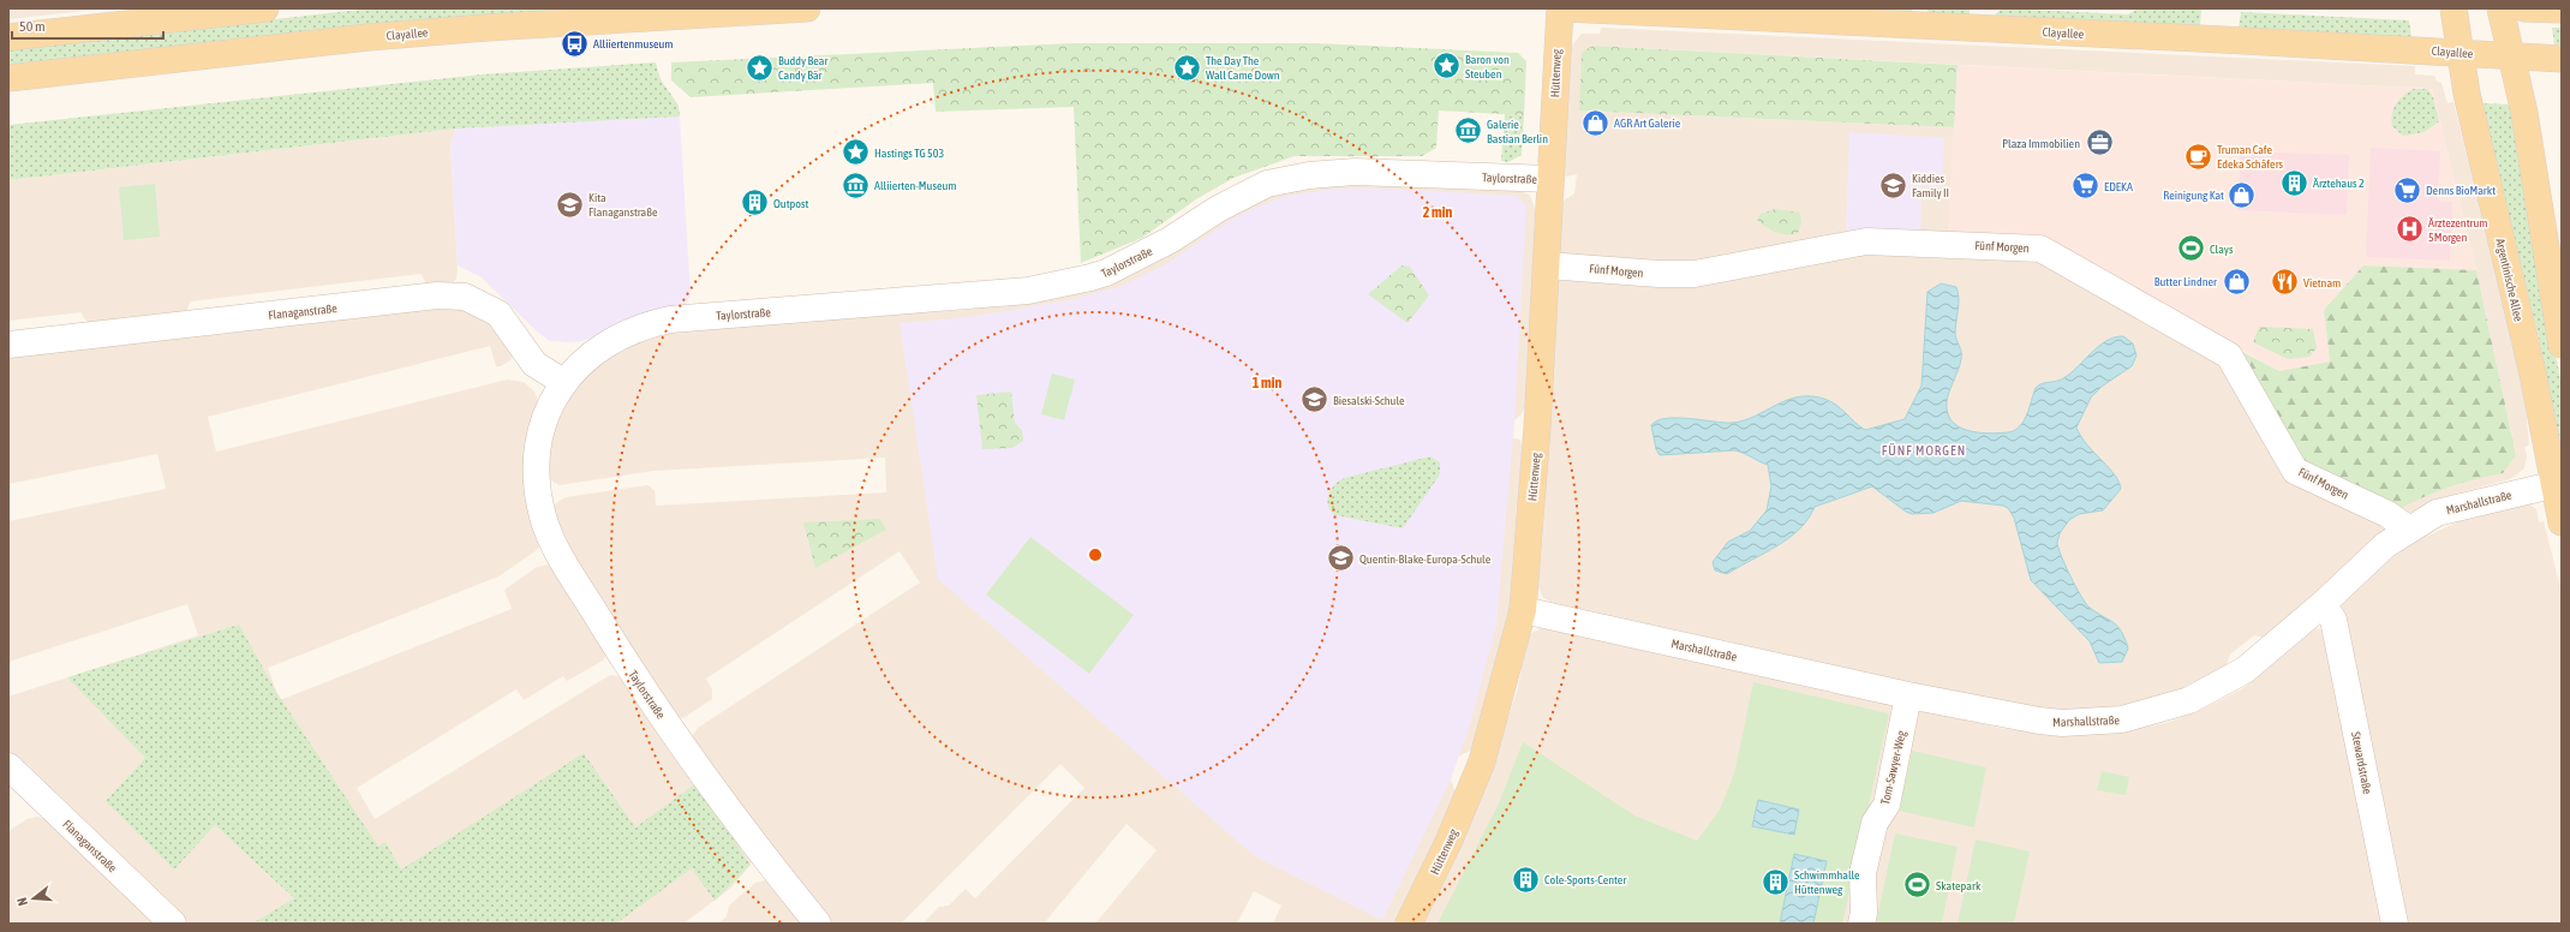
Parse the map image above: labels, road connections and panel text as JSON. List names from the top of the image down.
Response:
{
  "streets": {
    "main road": ["Clayallee", "Hüttenweg", "Argentinische Allee"],
    "street": [
      "Taylorstraße",
      "Fünf Morgen",
      "Flanaganstraße",
      "Marshallstraße",
      "Stewardstraße",
      "Tom-Sawyer-Weg"
    ]
  },
  "crossings": [
    ["Clayallee", "Argentinische Allee"],
    ["Hüttenweg", "Taylorstraße"],
    ["Hüttenweg", "Fünf Morgen"],
    ["Hüttenweg", "Marshallstraße"],
    ["Taylorstraße", "Flanaganstraße"],
    ["Fünf Morgen", "Marshallstraße"],
    ["Argentinische Allee", "Marshallstraße"],
    ["Marshallstraße", "Stewardstraße"],
    ["Marshallstraße", "Tom-Sawyer-Weg"]
  ],
  "districts": ["FÜNF MORGEN"],
  "places": {
    "bus stop": ["Alliiertenmuseum"],
    "place": [
      "Baron von Steuben",
      "Buddy Bear Candy Bär",
      "The Day The Wall Came Down",
      "Hastings TG 503"
    ],
    "shop": ["AGR Art Galerie", "Reinigung Kat", "Butter Lindner"],
    "museum": ["Galerie Bastian Berlin", "Alliierten-Museum"],
    "office": ["Plaza Immobilien"],
    "cafe": ["Truman Cafe Edeka Schäfers"],
    "building": [
      "Ärztehaus 2",
      "Outpost",
      "Cole-Sports-Center",
      "Schwimmhalle Hüttenweg"
    ],
    "school or university": [
      "Kiddies Family II",
      "Kita Flanaganstraße",
      "Biesalski-Schule",
      "Quentin-Blake-Europa-Schule"
    ],
    "supermarket": ["EDEKA", "Denns BioMarkt"],
    "hospital": ["Ärztezentrum 5Morgen"],
    "sports": ["Clays", "Skatepark"],
    "restaurant": ["Vietnam"]
  },
  "scale_bar": "50 m",
  "north": "left",
  "rings": ["2 min", "1 min"]
}
